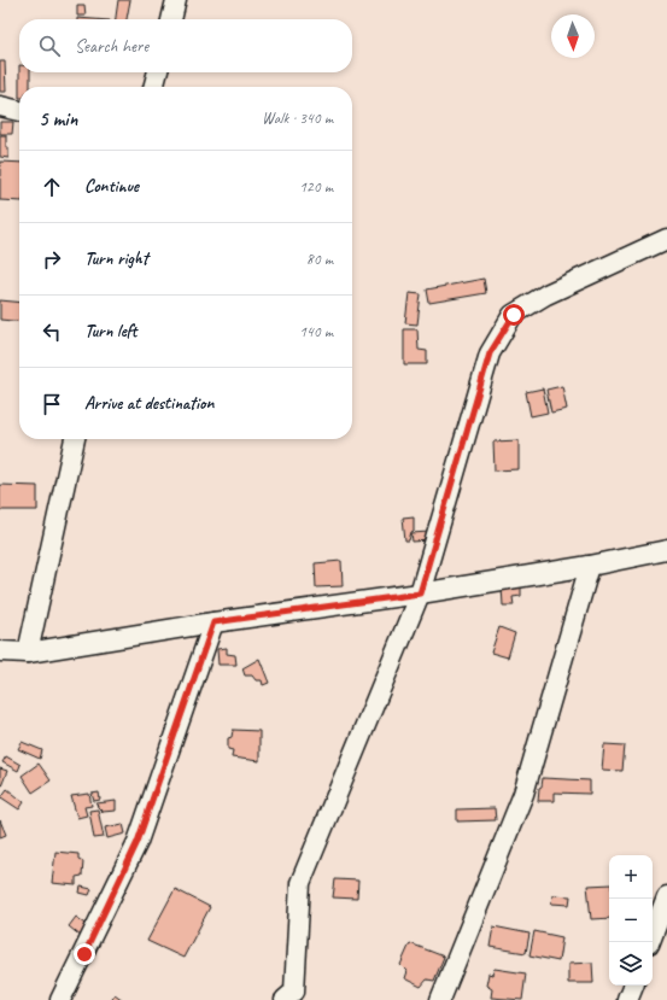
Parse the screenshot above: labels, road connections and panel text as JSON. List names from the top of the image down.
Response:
{
  "north": "bottom",
  "page": {
    "search": "Search here",
    "heading": ["5 min", "Walk · 340 m"],
    "list": [
      ["Continue", "120 m"],
      ["Turn right", "80 m"],
      ["Turn left", "140 m"],
      "Arrive at destination"
    ],
    "map_buttons": ["+", "−"]
  }
}
